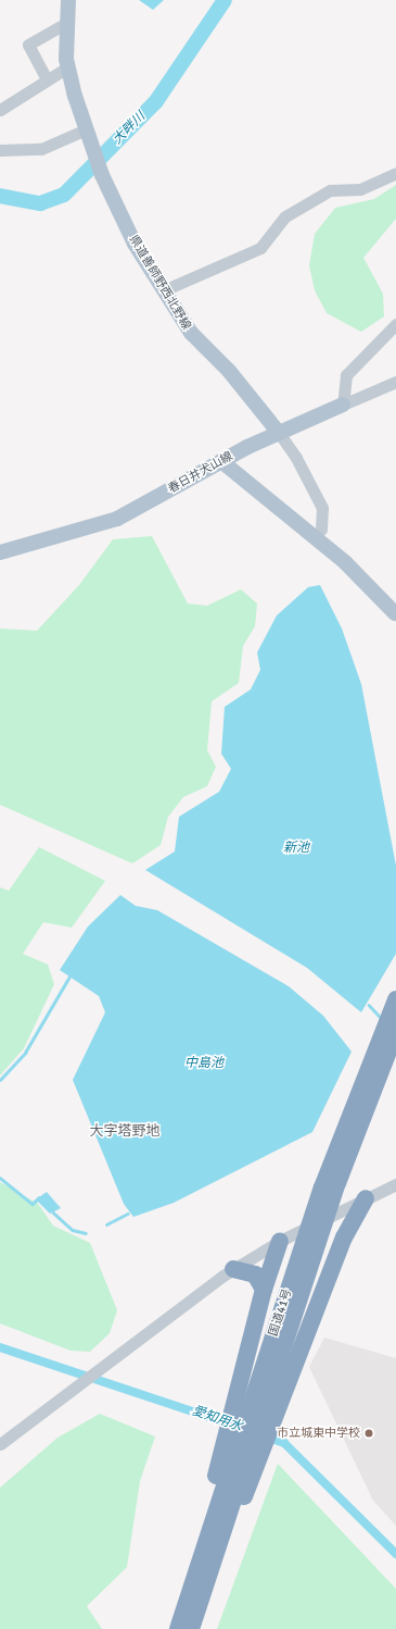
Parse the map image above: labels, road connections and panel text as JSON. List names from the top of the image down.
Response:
{
  "streets": {
    "highway": ["国道41号"],
    "main road": ["県道善師野西北野線", "春日井犬山線"]
  },
  "crossings": [
    ["県道善師野西北野線", "春日井犬山線"]
  ],
  "districts": ["大字塔野地"],
  "water": [
    "大畔川",
    "新池",
    "中島池",
    "愛知用水"
  ],
  "places": ["市立城東中学校"]
}
